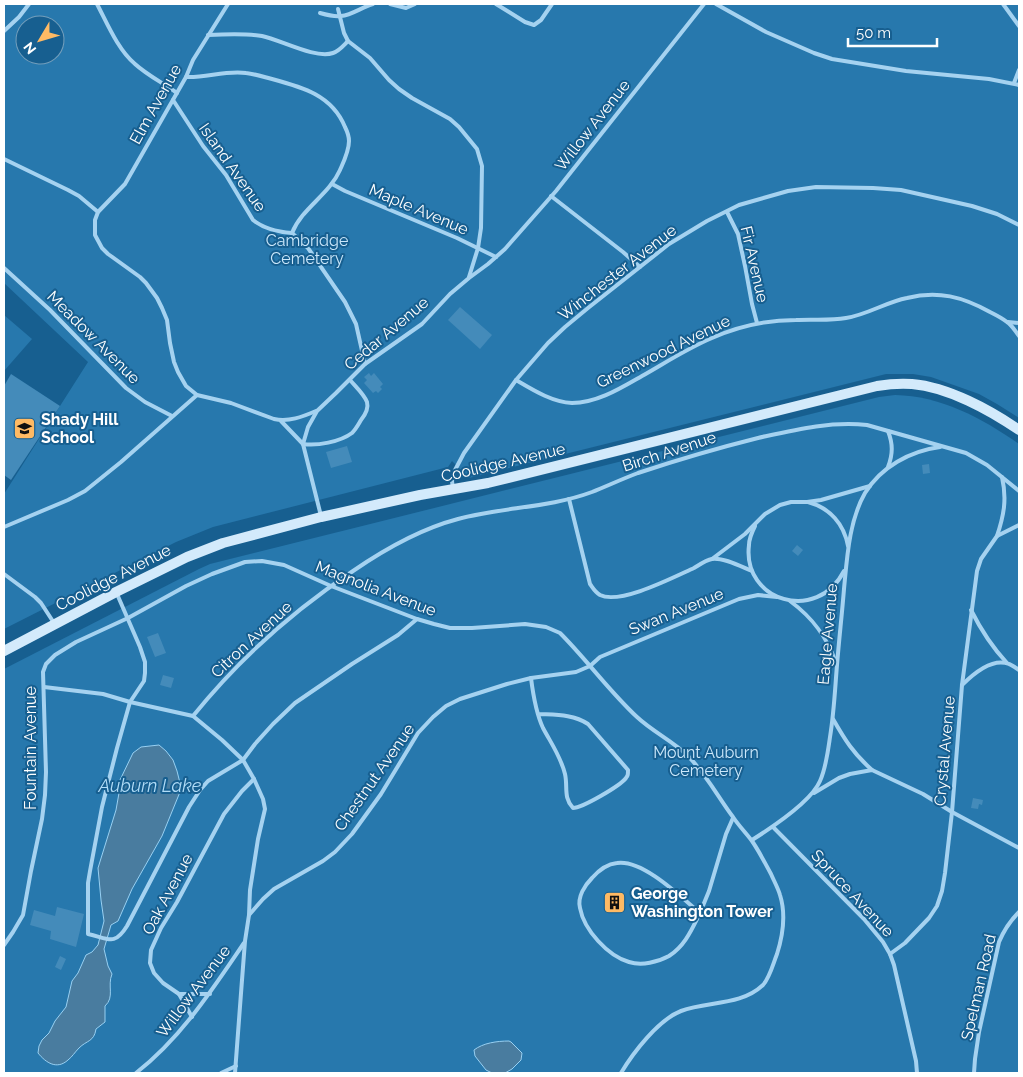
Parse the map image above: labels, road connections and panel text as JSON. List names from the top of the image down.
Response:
{
  "streets": {
    "street": ["Coolidge Avenue"],
    "lane": [
      "Elm Avenue",
      "Willow Avenue",
      "Island Avenue",
      "Maple Avenue",
      "Fir Avenue",
      "Winchester Avenue",
      "Cedar Avenue",
      "Meadow Avenue",
      "Greenwood Avenue",
      "Birch Avenue",
      "Magnolia Avenue",
      "Swan Avenue",
      "Eagle Avenue",
      "Citron Avenue",
      "Fountain Avenue",
      "Crystal Avenue",
      "Chestnut Avenue",
      "Spruce Avenue",
      "Oak Avenue",
      "Spelman Road"
    ]
  },
  "crossings": [
    ["Elm Avenue", "Island Avenue"],
    ["Willow Avenue", "Maple Avenue"],
    ["Willow Avenue", "Cedar Avenue"],
    ["Maple Avenue", "Cedar Avenue"],
    ["Fir Avenue", "Winchester Avenue"],
    ["Fir Avenue", "Greenwood Avenue"],
    ["Winchester Avenue", "Greenwood Avenue"],
    ["Winchester Avenue", "Coolidge Avenue"],
    ["Birch Avenue", "Magnolia Avenue"],
    ["Birch Avenue", "Eagle Avenue"],
    ["Birch Avenue", "Citron Avenue"],
    ["Birch Avenue", "Crystal Avenue"],
    ["Magnolia Avenue", "Swan Avenue"],
    ["Magnolia Avenue", "Eagle Avenue"],
    ["Magnolia Avenue", "Citron Avenue"],
    ["Magnolia Avenue", "Fountain Avenue"],
    ["Magnolia Avenue", "Chestnut Avenue"],
    ["Swan Avenue", "Eagle Avenue"],
    ["Swan Avenue", "Chestnut Avenue"],
    ["Eagle Avenue", "Spruce Avenue"],
    ["Crystal Avenue", "Spruce Avenue"]
  ],
  "water": ["Auburn Lake"],
  "parks": ["Cambridge Cemetery", "Mount Auburn Cemetery"],
  "places": {
    "school or university": ["Shady Hill School"],
    "building": ["George Washington Tower"]
  },
  "scale_bar": "50 m",
  "north": "bottom left"
}
